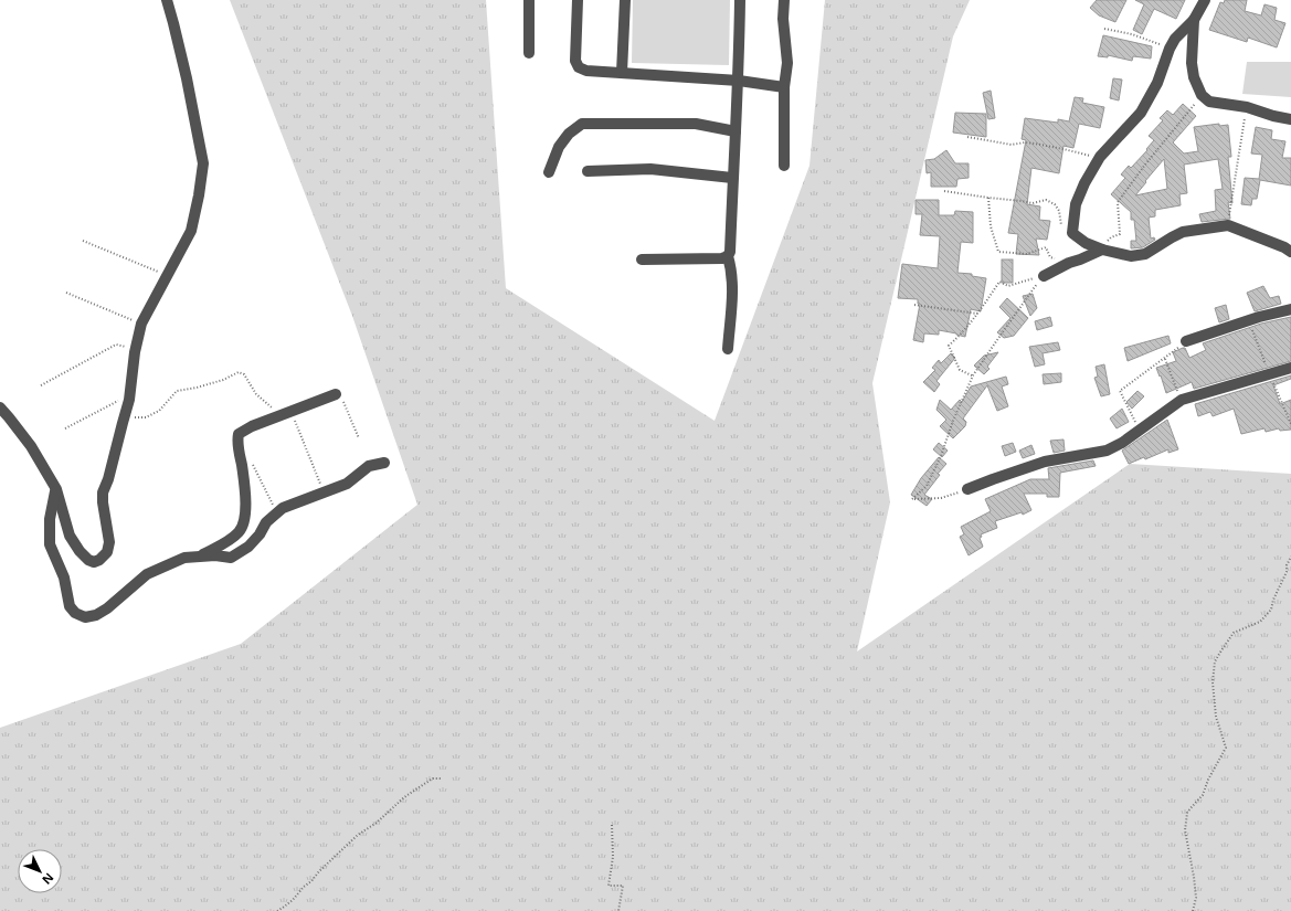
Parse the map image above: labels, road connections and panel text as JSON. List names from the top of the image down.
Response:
{
  "north": "bottom right"
}
